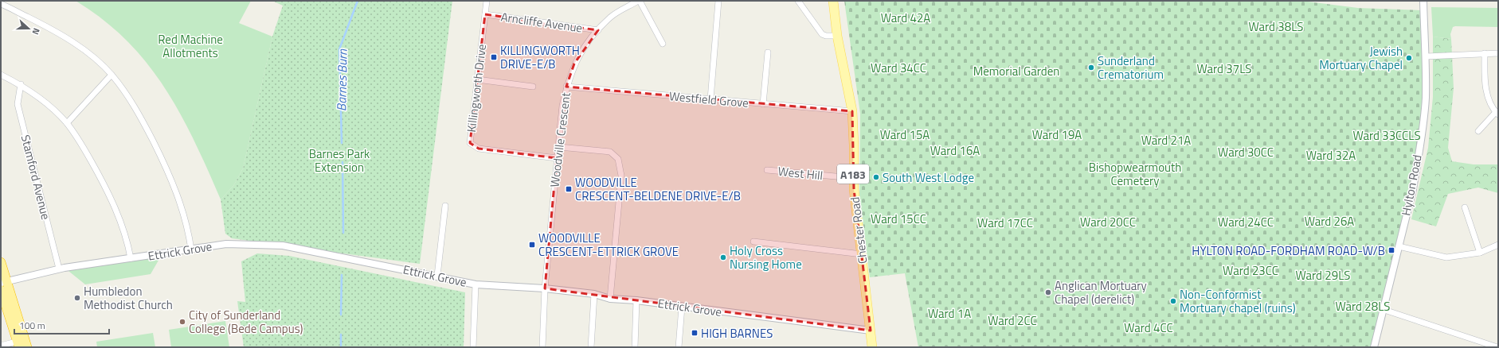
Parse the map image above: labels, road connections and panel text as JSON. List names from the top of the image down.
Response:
{
  "streets": {
    "main road": ["A183", "Chester Road"],
    "street": [
      "Arncliffe Avenue",
      "Killingworth Drive",
      "Westfield Grove",
      "Woodville Crescent",
      "West Hill",
      "Stamford Avenue",
      "Hylton Road",
      "Ettrick Grove"
    ]
  },
  "crossings": [
    ["Arncliffe Avenue", "Killingworth Drive"],
    ["Arncliffe Avenue", "Woodville Crescent"],
    ["Killingworth Drive", "Woodville Crescent"],
    ["Westfield Grove", "Woodville Crescent"],
    ["Westfield Grove", "Chester Road"],
    ["Woodville Crescent", "Ettrick Grove"],
    ["West Hill", "Chester Road"],
    ["Stamford Avenue", "Ettrick Grove"],
    ["Chester Road", "Ettrick Grove"]
  ],
  "water": ["Barnes Burn"],
  "parks": [
    "Ward 42A",
    "Ward 38LS",
    "Red Machine Allotments",
    "Ward 34CC",
    "Ward 37LS",
    "Memorial Garden",
    "Ward 15A",
    "Ward 19A",
    "Ward 33CCLS",
    "Ward 21A",
    "Ward 16A",
    "Ward 30CC",
    "Barnes Park Extension",
    "Ward 32A",
    "Bishopwearmouth Cemetery",
    "Ward 15CC",
    "Ward 26A",
    "Ward 20CC",
    "Ward 24CC",
    "Ward 17CC",
    "Ward 23CC",
    "Ward 29LS",
    "Ward 28LS",
    "Ward 1A",
    "Ward 2CC",
    "Ward 4CC"
  ],
  "places": {
    "transit": [
      "KILLINGWORTH DRIVE-E/B",
      "WOODVILLE CRESCENT-BELDENE DRIVE-E/B",
      "WOODVILLE CRESCENT-ETTRICK GROVE",
      "HYLTON ROAD-FORDHAM ROAD-W/B",
      "HIGH BARNES"
    ],
    "other": [
      "Jewish Mortuary Chapel",
      "Sunderland Crematorium",
      "South West Lodge",
      "Holy Cross Nursing Home",
      "Anglican Mortuary Chapel (derelict)",
      "Humbledon Methodist Church",
      "Non-Conformist Mortuary chapel (ruins)",
      "City of Sunderland College (Bede Campus)"
    ]
  },
  "scale_bar": "100 m",
  "north": "right"
}
